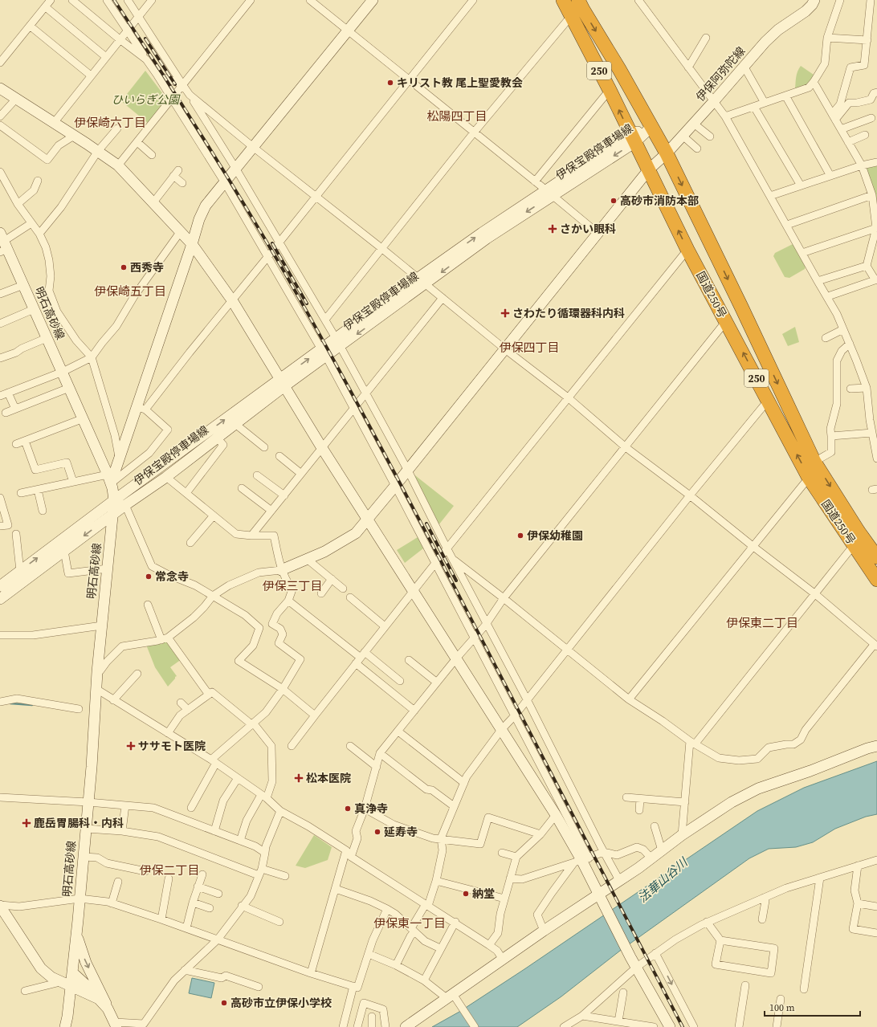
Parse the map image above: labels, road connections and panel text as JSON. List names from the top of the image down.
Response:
{
  "streets": {
    "highway": ["250", "国道250号"],
    "street": ["伊保阿弥陀線", "伊保宝殿停車場線", "明石高砂線"]
  },
  "crossings": [
    ["伊保阿弥陀線", "国道250号"],
    ["伊保宝殿停車場線", "国道250号"],
    ["伊保宝殿停車場線", "明石高砂線"]
  ],
  "districts": [
    "松陽四丁目",
    "伊保崎六丁目",
    "伊保崎五丁目",
    "伊保四丁目",
    "伊保三丁目",
    "伊保東二丁目",
    "伊保二丁目",
    "伊保東一丁目"
  ],
  "water": ["法華山谷川"],
  "parks": ["ひいらぎ公園"],
  "places": {
    "other": [
      "キリスト教 尾上聖愛教会",
      "高砂市消防本部",
      "西秀寺",
      "伊保幼稚園",
      "常念寺",
      "真浄寺",
      "延寿寺",
      "納堂",
      "高砂市立伊保小学校"
    ],
    "health": [
      "さかい眼科",
      "さわたり循環器科内科",
      "ササモト医院",
      "松本医院",
      "鹿岳胃腸科・内科"
    ]
  },
  "scale_bar": "100 m"
}
